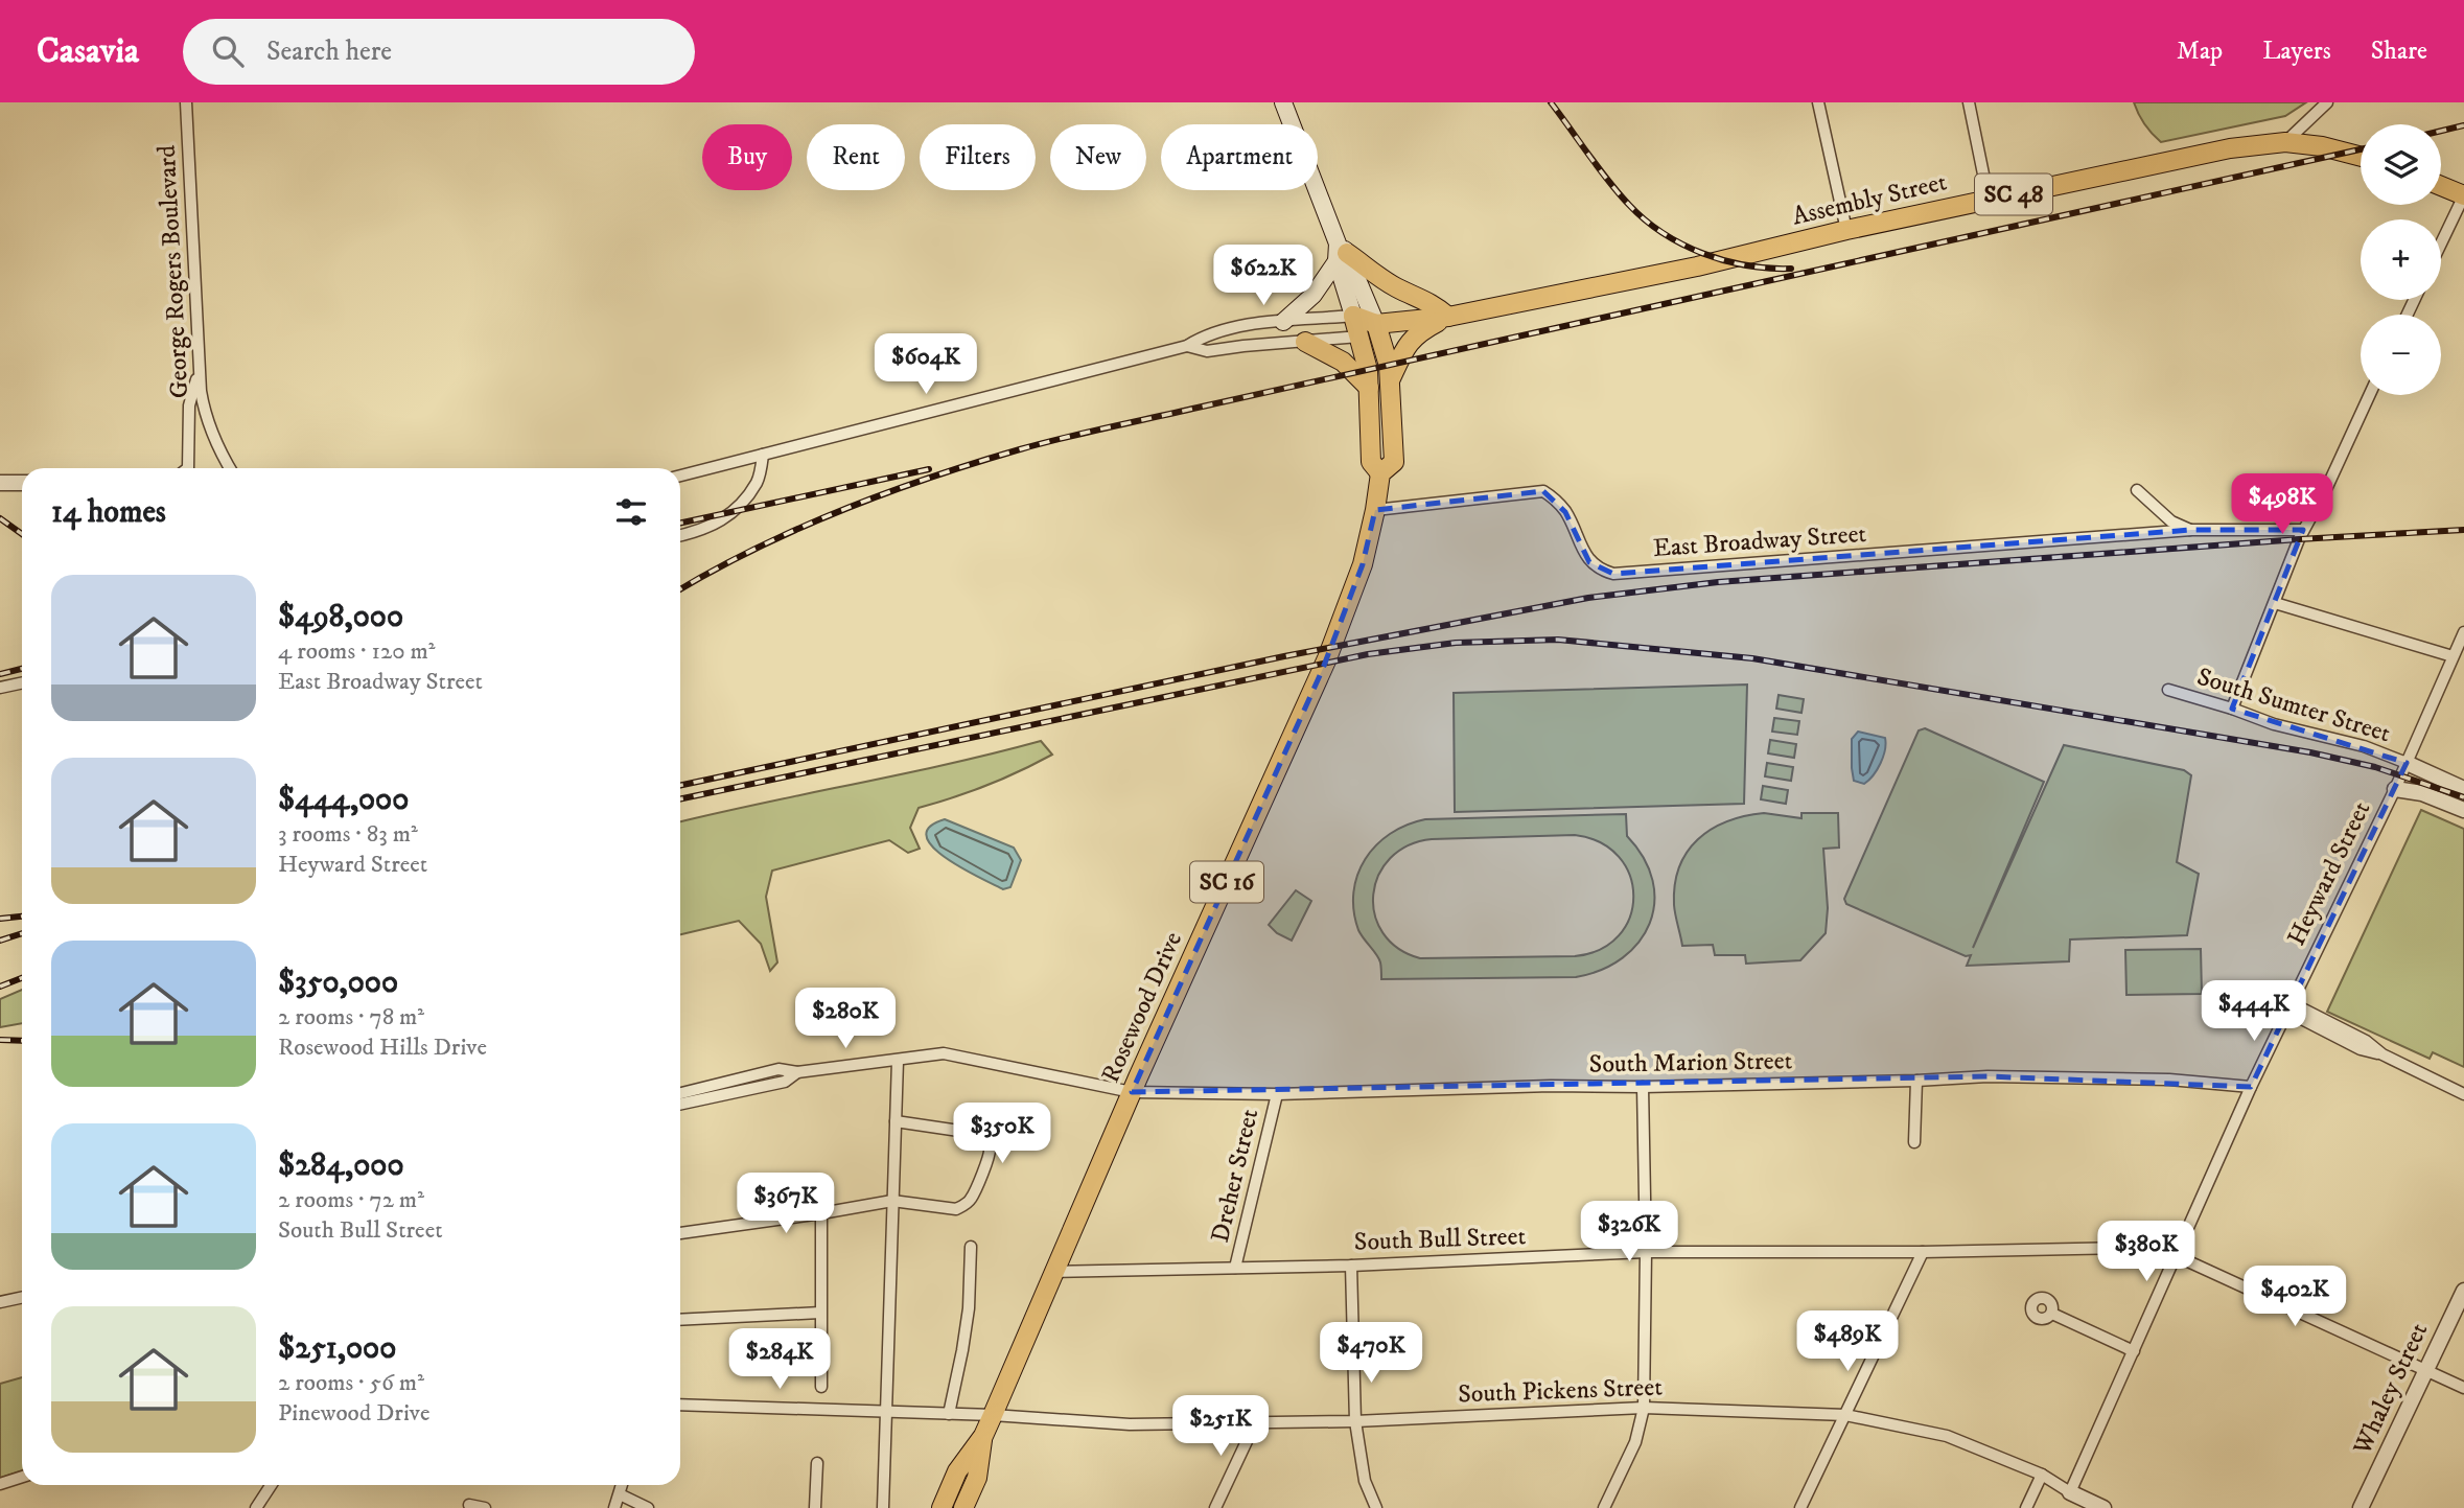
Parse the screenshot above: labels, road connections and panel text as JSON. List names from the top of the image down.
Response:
{
  "streets": {
    "main road": [
      "SC 48",
      "Assembly Street",
      "SC 16",
      "Rosewood Drive"
    ],
    "street": [
      "George Rogers Boulevard",
      "East Broadway Street",
      "South Sumter Street",
      "Heyward Street",
      "South Marion Street",
      "Dreher Street",
      "South Bull Street",
      "Whaley Street",
      "South Pickens Street"
    ]
  },
  "crossings": [
    ["Assembly Street", "Rosewood Drive"],
    ["East Broadway Street", "Rosewood Drive"],
    ["South Sumter Street", "Heyward Street"],
    ["Heyward Street", "South Marion Street"],
    ["Heyward Street", "South Bull Street"],
    ["Heyward Street", "South Pickens Street"],
    ["Rosewood Drive", "South Marion Street"],
    ["Rosewood Drive", "South Bull Street"],
    ["Rosewood Drive", "South Pickens Street"],
    ["South Marion Street", "Dreher Street"],
    ["Dreher Street", "South Bull Street"],
    ["South Bull Street", "Whaley Street"]
  ],
  "page": {
    "header": "Casavia",
    "search": "Search here",
    "nav": ["Map", "Layers", "Share"],
    "map_buttons": ["+", "−"],
    "chip": [
      "Buy",
      "Rent",
      "Filters",
      "New",
      "Apartment"
    ],
    "price": [
      "$622K",
      "$604K",
      "$498K",
      "$444K",
      "$280K",
      "$350K",
      "$367K",
      "$326K",
      "$380K",
      "$402K",
      "$489K",
      "$470K",
      "$284K",
      "$251K"
    ],
    "heading": "14 homes",
    "list": [
      {
        "name": "$498,000",
        "note": "4 rooms · 120 m² · East Broadway Street"
      },
      {
        "name": "$444,000",
        "note": "3 rooms · 83 m² · Heyward Street"
      },
      {
        "name": "$350,000",
        "note": "2 rooms · 78 m² · Rosewood Hills Drive"
      },
      {
        "name": "$284,000",
        "note": "2 rooms · 72 m² · South Bull Street"
      },
      {
        "name": "$251,000",
        "note": "2 rooms · 56 m² · Pinewood Drive"
      }
    ]
  }
}
